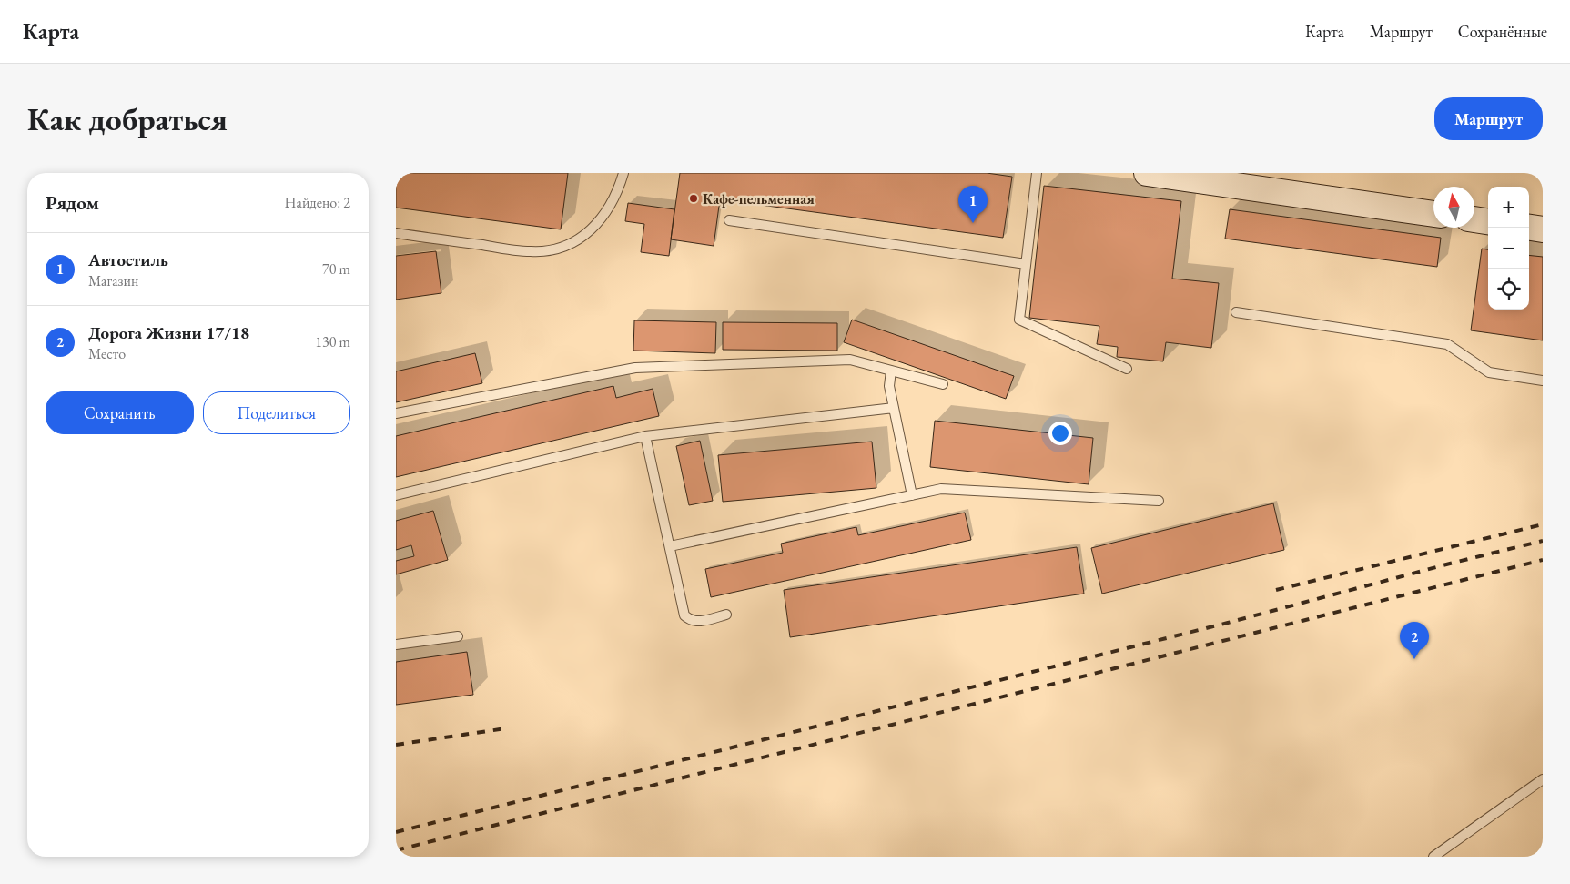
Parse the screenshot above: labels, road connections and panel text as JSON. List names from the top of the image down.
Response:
{
  "places": ["Кафе-пельменная"],
  "north": "top",
  "page": {
    "header": "Карта",
    "nav": ["Карта", "Маршрут", "Сохранённые"],
    "buttons": [
      "Маршрут",
      ["Сохранить", "Поделиться"]
    ],
    "title": "Как добраться",
    "heading": ["Рядом", "Найдено: 2"],
    "pins": ["1", "2"],
    "map_buttons": ["+", "−"],
    "list": [
      {
        "mark": "1",
        "name": "Автостиль",
        "note": "Магазин",
        "value": "70 m"
      },
      {
        "mark": "2",
        "name": "Дорога Жизни 17/18",
        "note": "Место",
        "value": "130 m"
      }
    ]
  }
}
